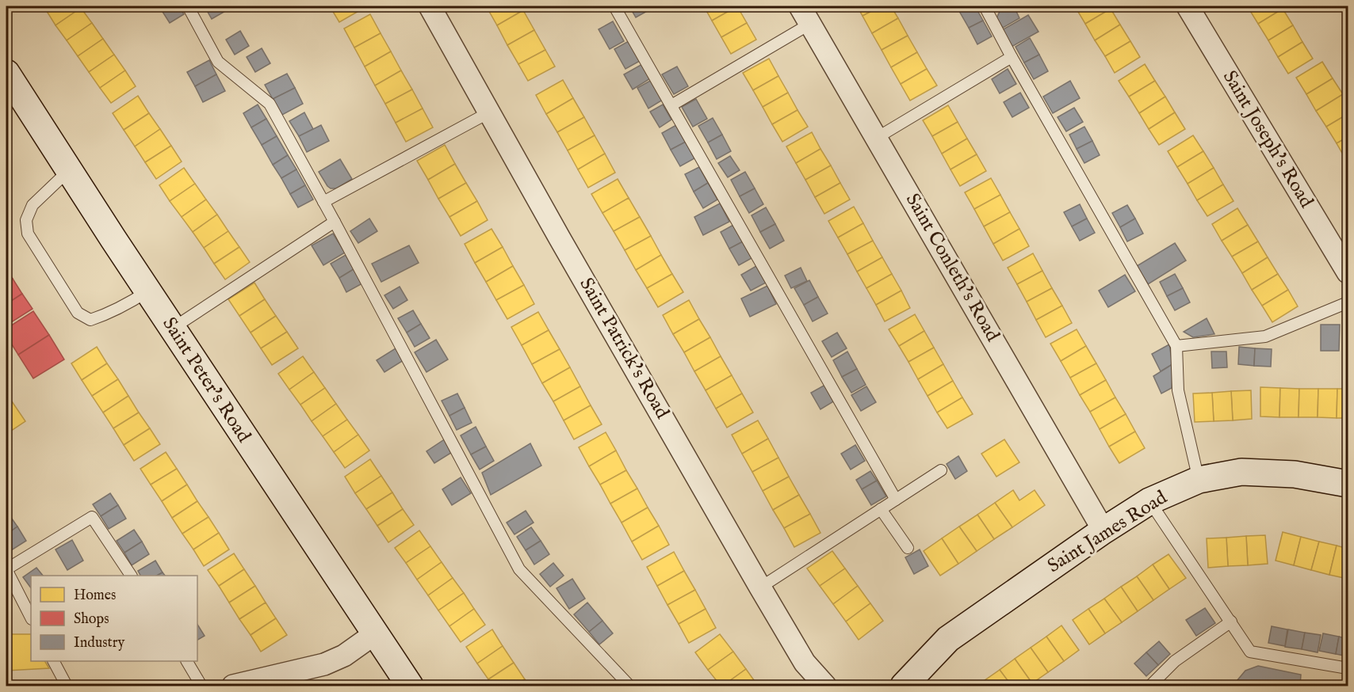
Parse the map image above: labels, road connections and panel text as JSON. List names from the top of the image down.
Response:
{
  "streets": {
    "main road": ["Saint Peter's Road", "Saint James Road"],
    "street": ["Saint Joseph's Road", "Saint Conleth's Road", "Saint Patrick's Road"]
  },
  "crossings": [
    ["Saint Conleth's Road", "Saint James Road"]
  ],
  "legend": ["Homes", "Shops", "Industry"]
}
